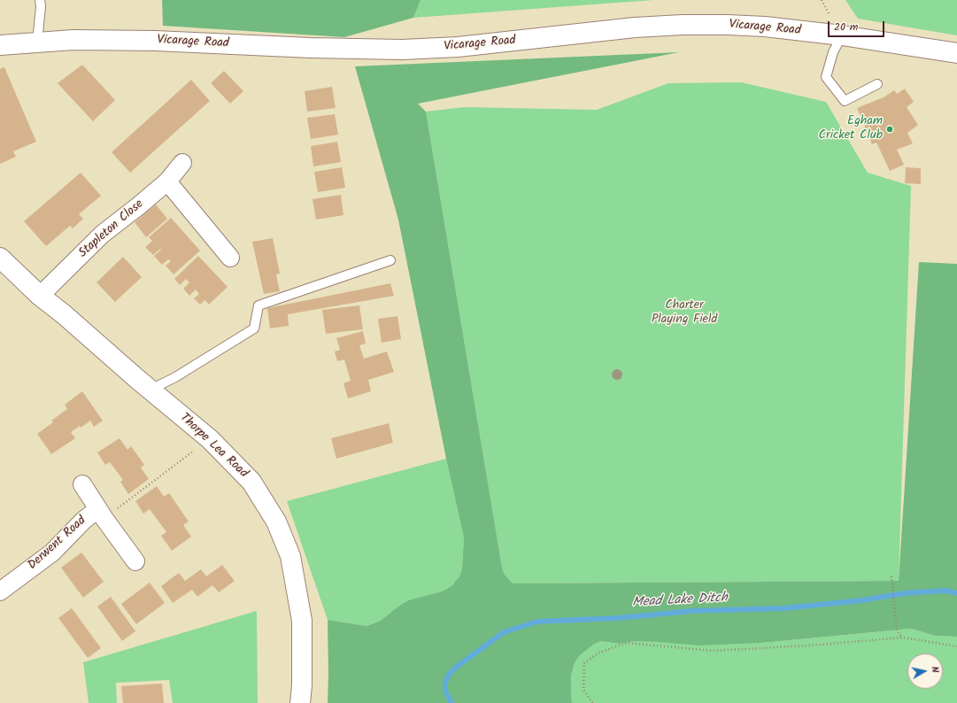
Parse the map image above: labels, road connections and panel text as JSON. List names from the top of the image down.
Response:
{
  "streets": {
    "main road": ["Vicarage Road", "Thorpe Lea Road"],
    "street": ["Stapleton Close", "Derwent Road"]
  },
  "crossings": [
    ["Stapleton Close", "Thorpe Lea Road"]
  ],
  "water": ["Mead Lake Ditch"],
  "parks": ["Charter Playing Field"],
  "places": ["Egham Cricket Club"],
  "scale_bar": "20 m",
  "north": "right"
}
